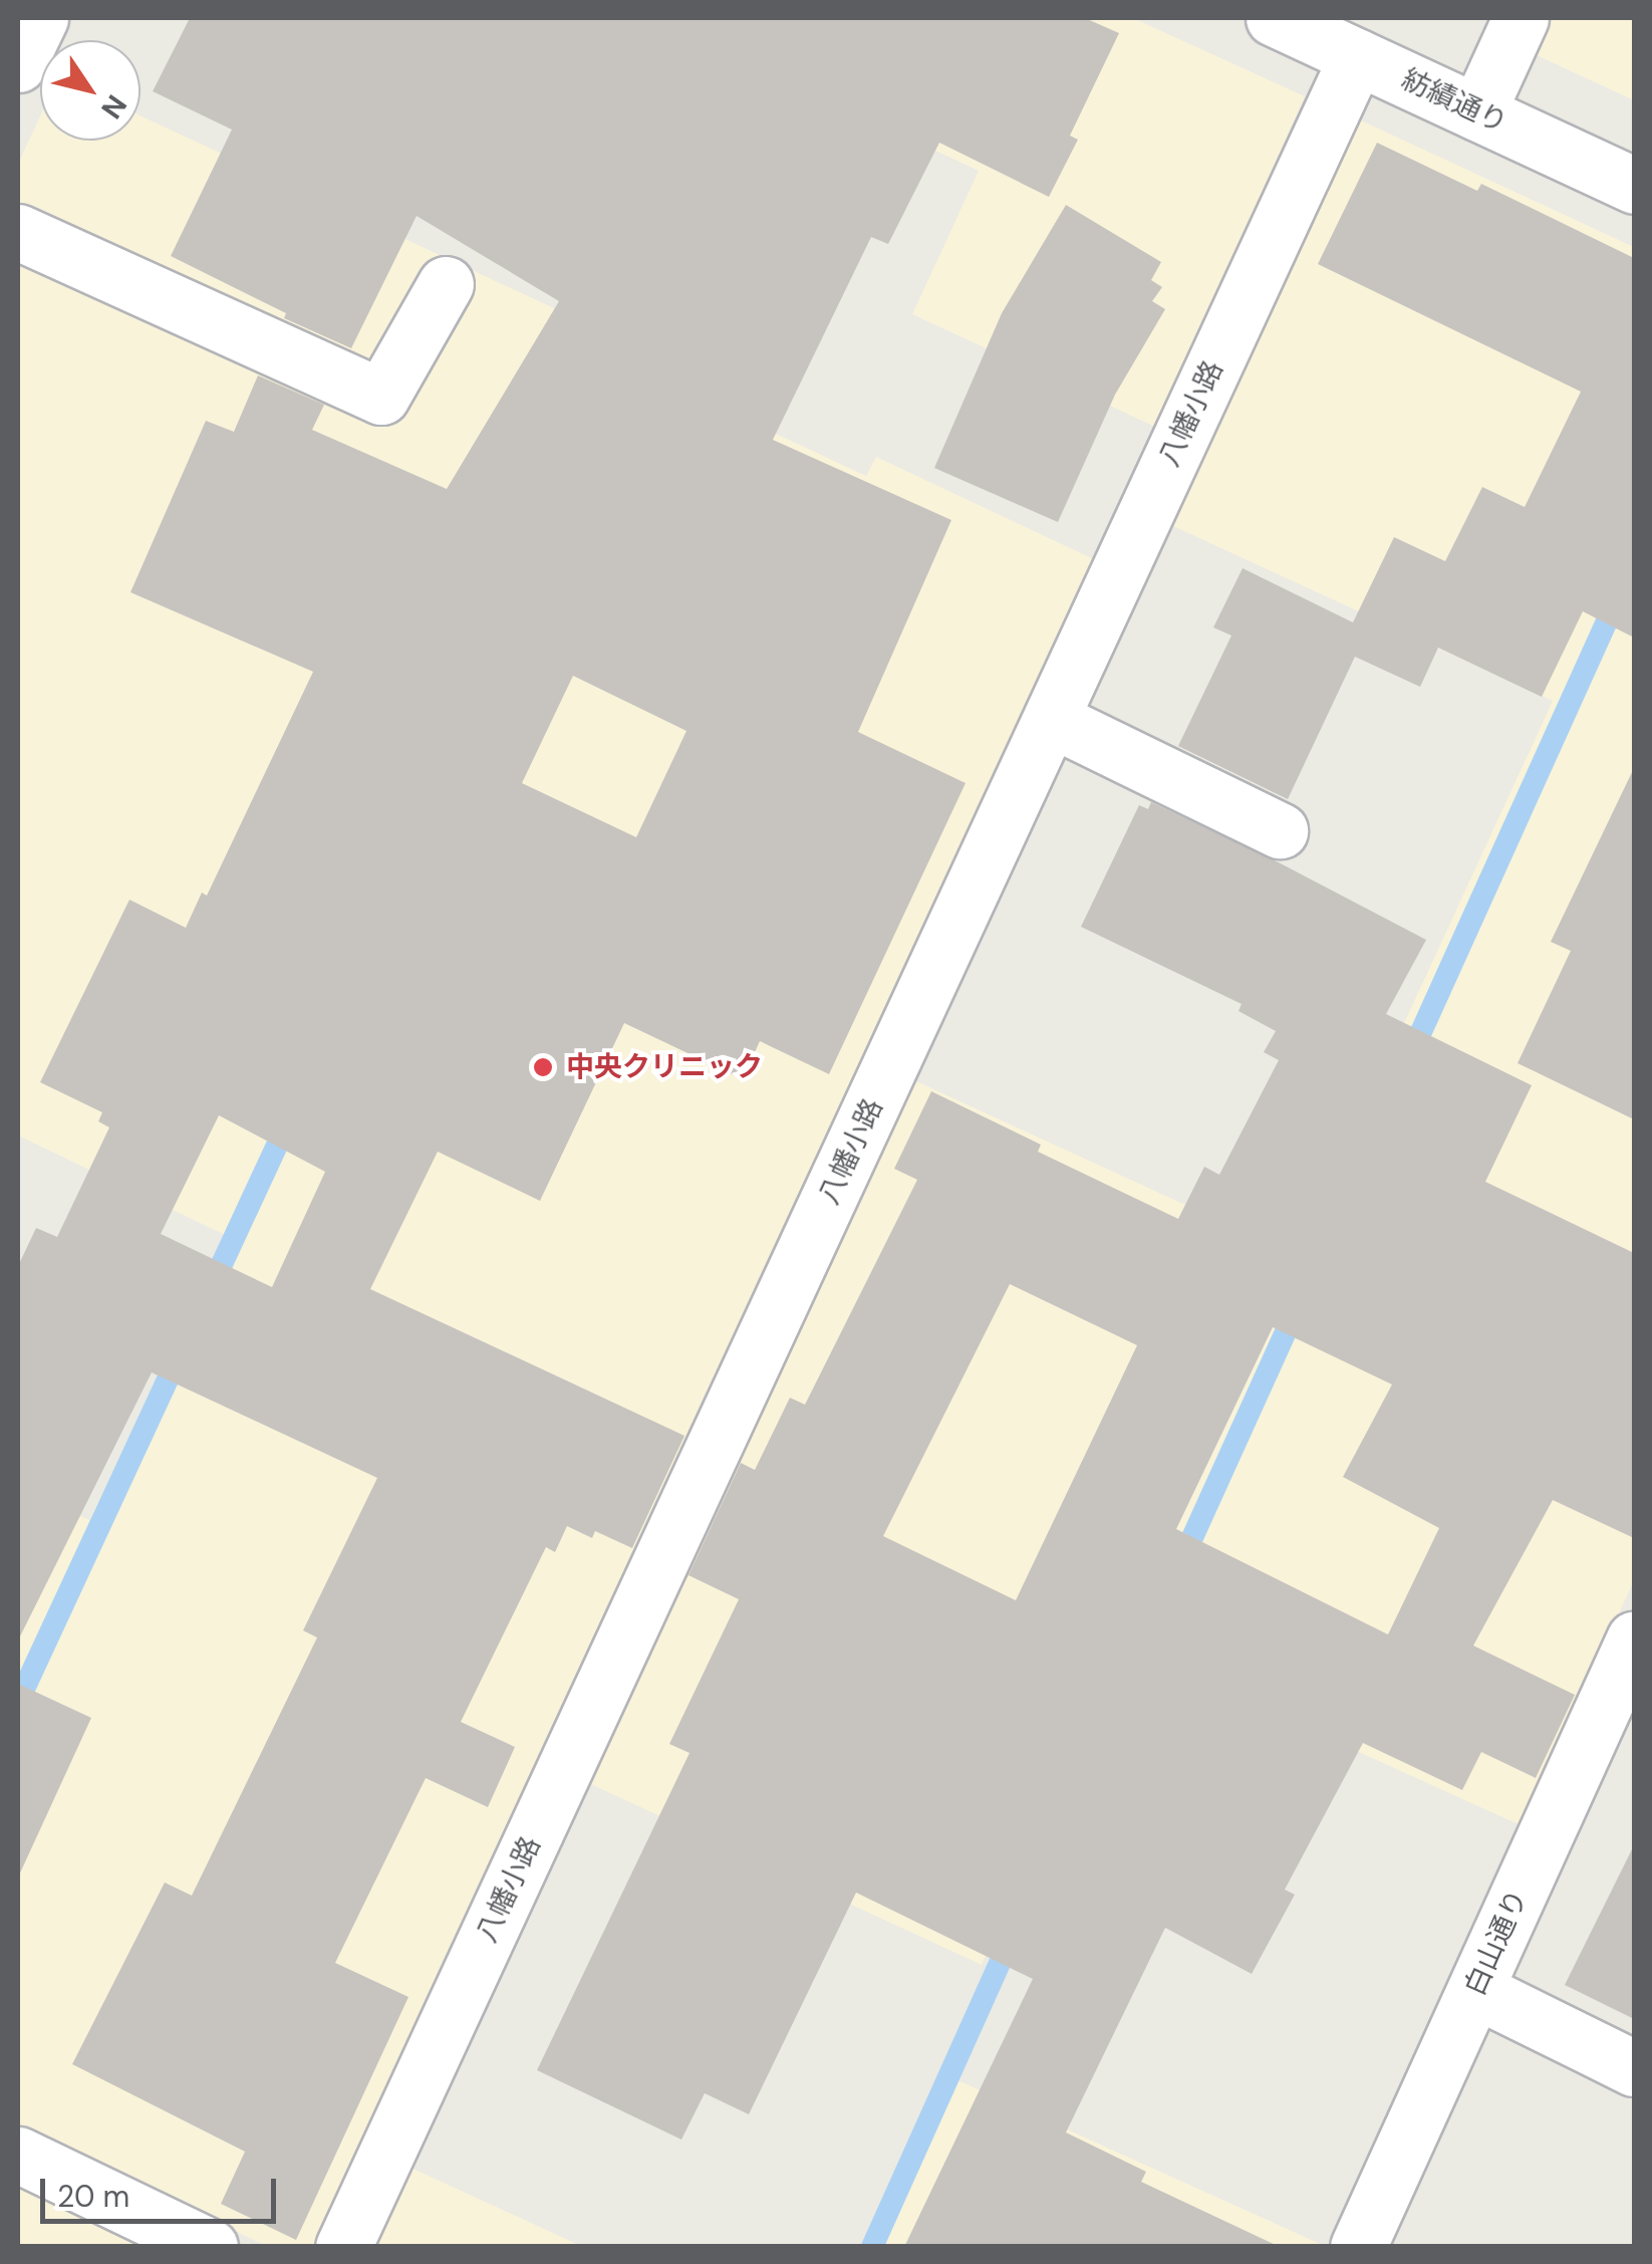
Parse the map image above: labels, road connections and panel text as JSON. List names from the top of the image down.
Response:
{
  "streets": {
    "street": ["紡績通り", "八幡小路", "白山通り"]
  },
  "crossings": [
    ["紡績通り", "八幡小路"]
  ],
  "places": ["中央クリニック"],
  "scale_bar": "20 m",
  "north": "bottom right"
}
